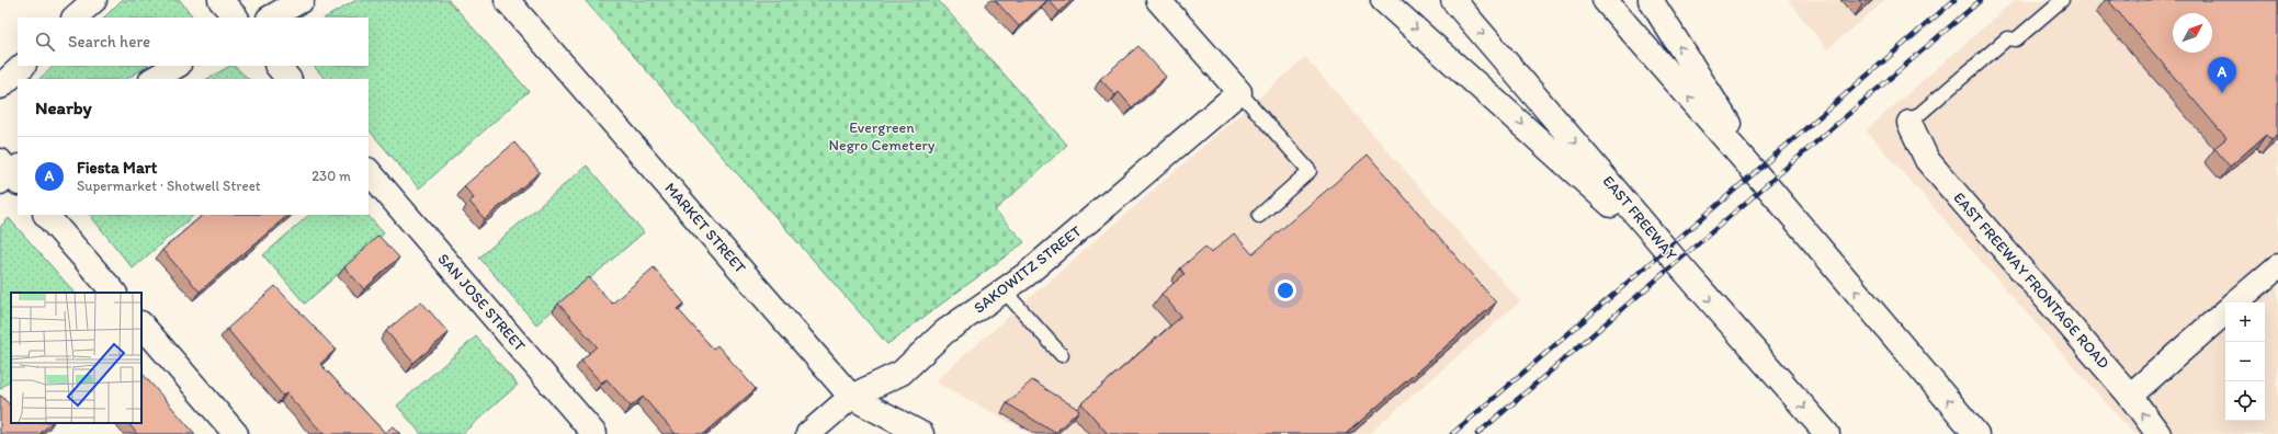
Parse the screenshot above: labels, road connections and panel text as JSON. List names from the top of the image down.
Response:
{
  "streets": {
    "main road": [
      "EAST FREEWAY",
      "MARKET STREET",
      "SAKOWITZ STREET",
      "EAST FREEWAY FRONTAGE ROAD",
      "SAN JOSE STREET"
    ]
  },
  "crossings": [
    ["MARKET STREET", "SAKOWITZ STREET"]
  ],
  "parks": ["Evergreen Negro Cemetery"],
  "north": "top right",
  "page": {
    "search": "Search here",
    "pins": "A",
    "heading": "Nearby",
    "list": [
      {
        "mark": "A",
        "name": "Fiesta Mart",
        "note": "Supermarket · Shotwell Street",
        "value": "230 m"
      }
    ],
    "map_buttons": ["+", "−"]
  }
}
